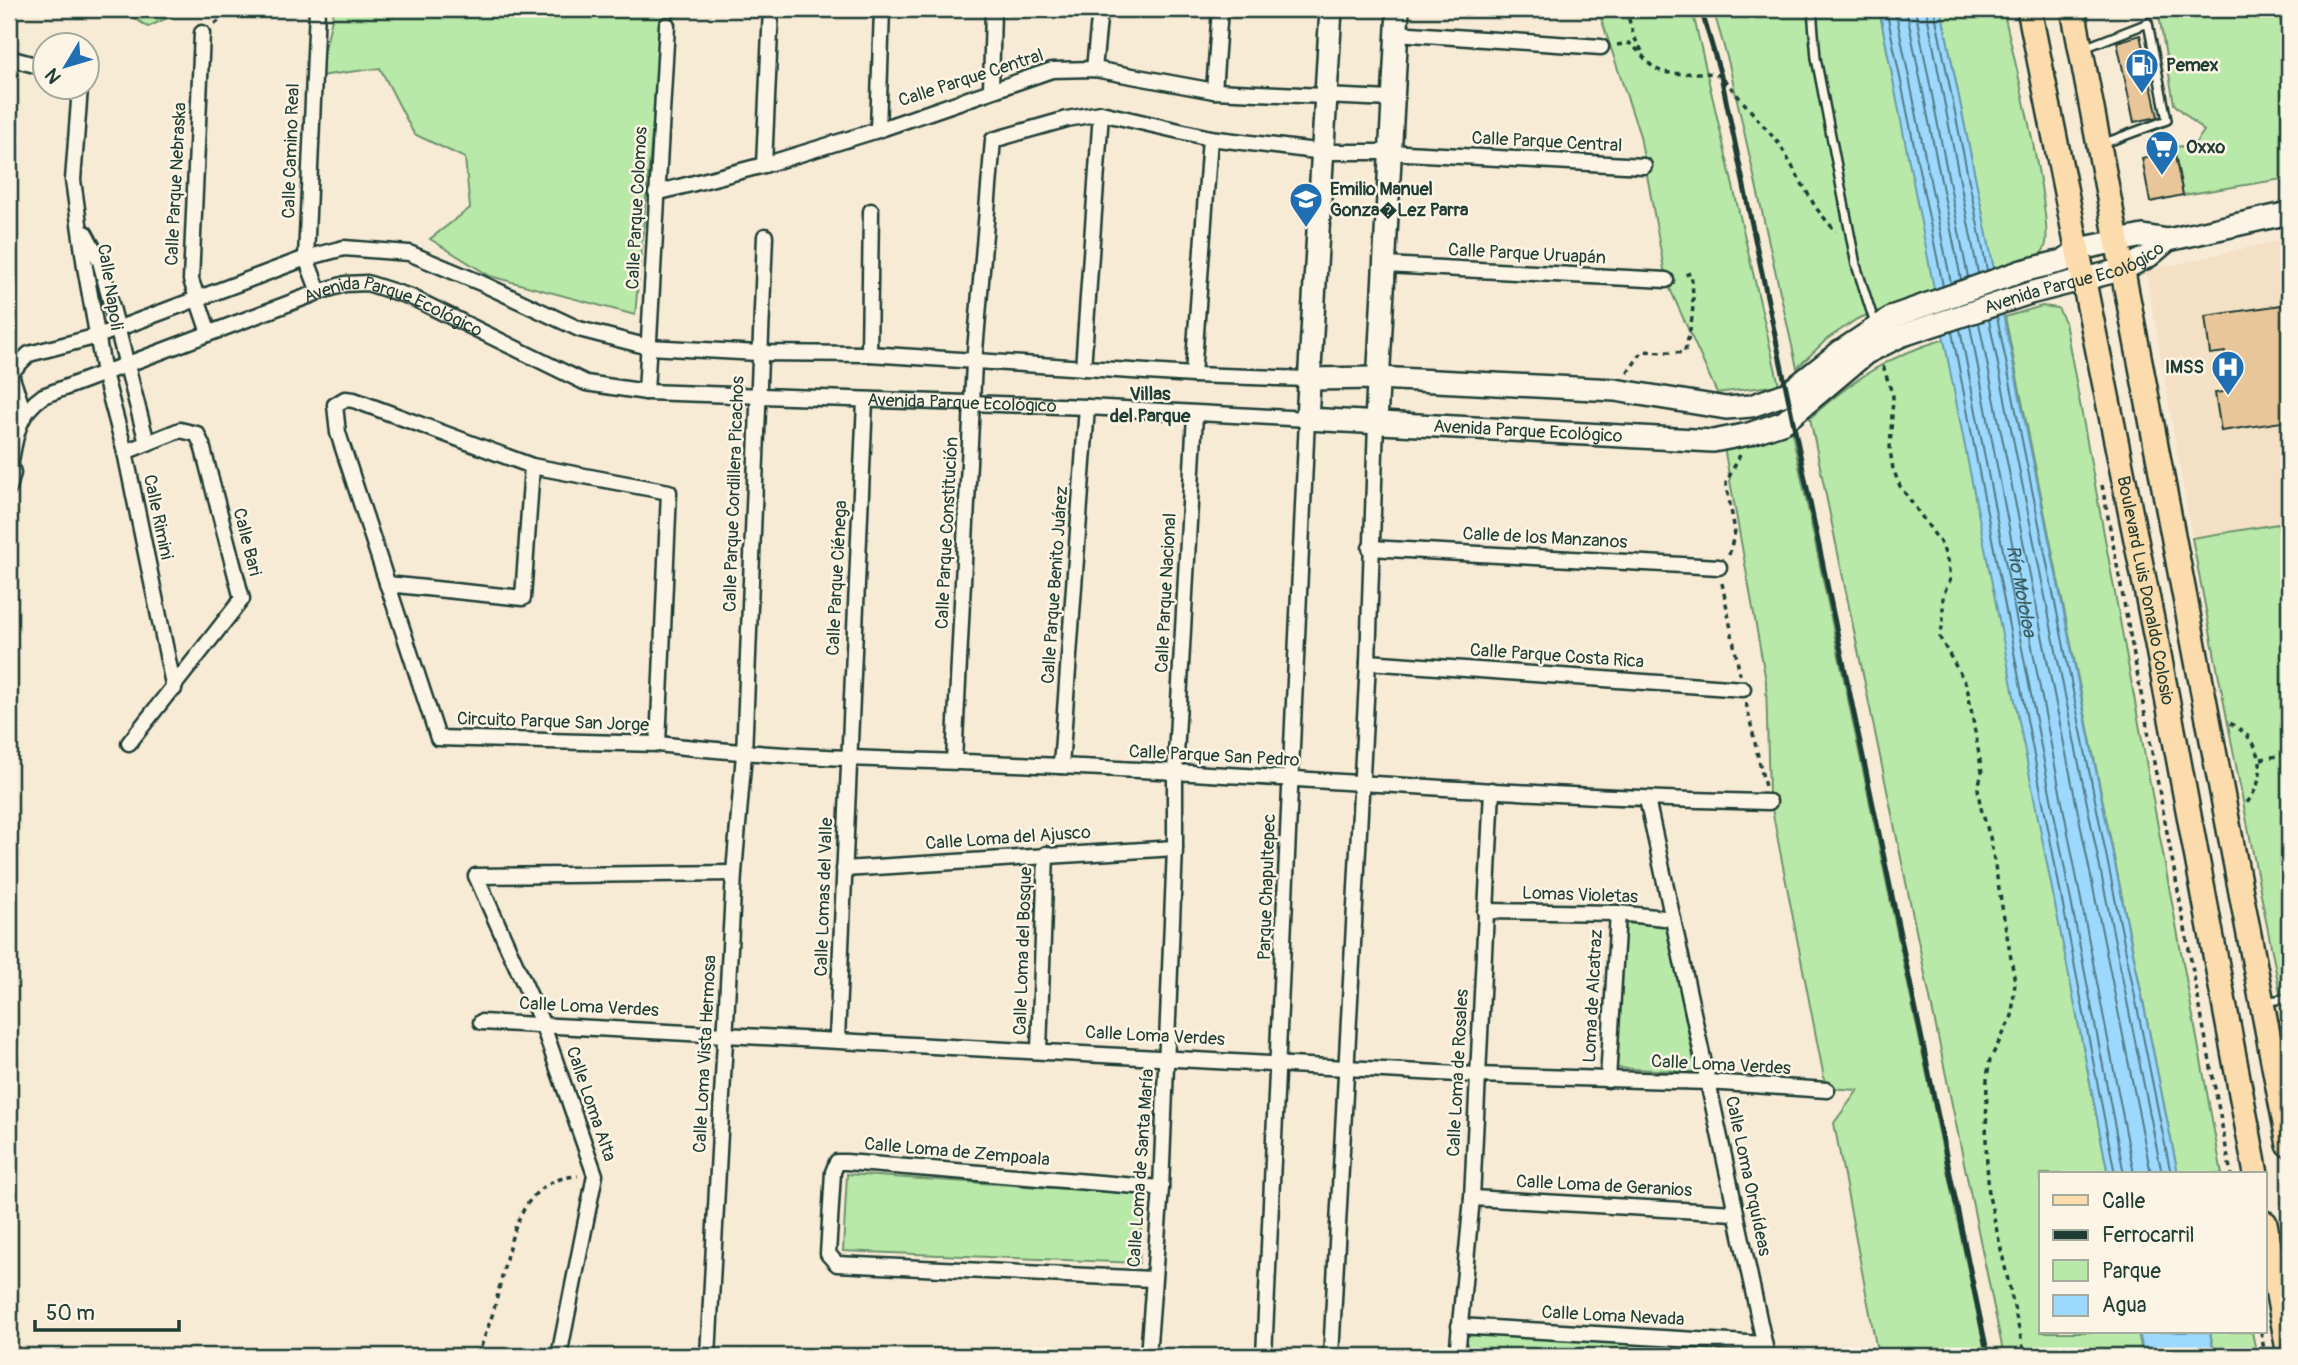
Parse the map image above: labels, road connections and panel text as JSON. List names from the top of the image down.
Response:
{
  "streets": {
    "main road": ["Boulevard Luis Donaldo Colosio"],
    "street": [
      "Calle Parque Central",
      "Calle Camino Real",
      "Calle Parque Nebraska",
      "Calle Parque Colomos",
      "Calle Parque Uruapán",
      "Avenida Parque Ecológico",
      "Calle Napoli",
      "Calle Parque Cordillera Picachos",
      "Calle Rimini",
      "Calle Parque Constitución",
      "Calle de los Manzanos",
      "Calle Bari",
      "Calle Parque Ciénega",
      "Calle Parque Benito Juárez",
      "Calle Parque Nacional",
      "Calle Parque Costa Rica",
      "Circuito Parque San Jorge",
      "Calle Parque San Pedro",
      "Calle Loma del Ajusco",
      "Parque Chapultepec",
      "Lomas Violetas",
      "Calle Lomas del Valle",
      "Calle Loma del Bosque",
      "Loma de Alcatraz",
      "Calle Loma Verdes",
      "Calle Loma Vista Hermosa",
      "Calle Loma de Rosales",
      "Calle Loma Alta",
      "Calle Loma de Zempoala",
      "Calle Loma de Santa María",
      "Calle Loma Orquídeas",
      "Calle Loma de Geranios",
      "Calle Loma Nevada"
    ]
  },
  "crossings": [
    ["Calle Parque Central", "Calle Parque Colomos"],
    ["Calle Parque Central", "Calle Parque Constitución"],
    ["Calle Camino Real", "Avenida Parque Ecológico"],
    ["Calle Parque Nebraska", "Avenida Parque Ecológico"],
    ["Calle Parque Colomos", "Avenida Parque Ecológico"],
    ["Avenida Parque Ecológico", "Calle Napoli"],
    ["Avenida Parque Ecológico", "Calle Parque Cordillera Picachos"],
    ["Avenida Parque Ecológico", "Calle Rimini"],
    ["Avenida Parque Ecológico", "Calle Parque Constitución"],
    ["Avenida Parque Ecológico", "Calle Parque Ciénega"],
    ["Avenida Parque Ecológico", "Calle Parque Benito Juárez"],
    ["Avenida Parque Ecológico", "Boulevard Luis Donaldo Colosio"],
    ["Avenida Parque Ecológico", "Calle Parque Nacional"],
    ["Avenida Parque Ecológico", "Parque Chapultepec"],
    ["Calle Napoli", "Calle Rimini"],
    ["Calle Parque Cordillera Picachos", "Calle Parque San Pedro"],
    ["Calle Parque Cordillera Picachos", "Calle Loma Vista Hermosa"],
    ["Calle Rimini", "Calle Bari"],
    ["Calle Parque Constitución", "Calle Parque San Pedro"],
    ["Calle Parque Ciénega", "Calle Parque San Pedro"],
    ["Calle Parque Ciénega", "Calle Lomas del Valle"],
    ["Calle Parque Benito Juárez", "Calle Parque San Pedro"],
    ["Calle Parque Nacional", "Calle Parque San Pedro"],
    ["Calle Parque Nacional", "Calle Loma de Santa María"],
    ["Circuito Parque San Jorge", "Calle Parque San Pedro"],
    ["Calle Parque San Pedro", "Parque Chapultepec"],
    ["Calle Parque San Pedro", "Calle Lomas del Valle"],
    ["Calle Parque San Pedro", "Calle Loma Vista Hermosa"],
    ["Calle Parque San Pedro", "Calle Loma de Rosales"],
    ["Calle Parque San Pedro", "Calle Loma de Santa María"],
    ["Calle Parque San Pedro", "Calle Loma Orquídeas"],
    ["Calle Loma del Ajusco", "Calle Lomas del Valle"],
    ["Calle Loma del Ajusco", "Calle Loma del Bosque"],
    ["Calle Loma del Ajusco", "Calle Loma de Santa María"],
    ["Parque Chapultepec", "Calle Loma Verdes"],
    ["Lomas Violetas", "Loma de Alcatraz"],
    ["Lomas Violetas", "Calle Loma de Rosales"],
    ["Lomas Violetas", "Calle Loma Orquídeas"],
    ["Calle Lomas del Valle", "Calle Loma Verdes"],
    ["Calle Loma del Bosque", "Calle Loma Verdes"],
    ["Loma de Alcatraz", "Calle Loma Verdes"],
    ["Calle Loma Verdes", "Calle Loma Vista Hermosa"],
    ["Calle Loma Verdes", "Calle Loma de Rosales"],
    ["Calle Loma Verdes", "Calle Loma Alta"],
    ["Calle Loma Verdes", "Calle Loma de Santa María"],
    ["Calle Loma Verdes", "Calle Loma Orquídeas"],
    ["Calle Loma Vista Hermosa", "Calle Loma Alta"],
    ["Calle Loma de Rosales", "Calle Loma de Geranios"],
    ["Calle Loma de Rosales", "Calle Loma Nevada"],
    ["Calle Loma de Zempoala", "Calle Loma de Santa María"],
    ["Calle Loma Orquídeas", "Calle Loma de Geranios"],
    ["Calle Loma Orquídeas", "Calle Loma Nevada"]
  ],
  "districts": ["Villas del Parque"],
  "water": ["Río Mololoa"],
  "places": {
    "fuel station": ["Pemex"],
    "supermarket": ["Oxxo"],
    "school or university": ["Emilio Manuel Gonza�Lez Parra"],
    "hospital": ["IMSS"]
  },
  "legend": [
    "Calle",
    "Ferrocarril",
    "Parque",
    "Agua"
  ],
  "scale_bar": "50 m",
  "north": "bottom left"
}
